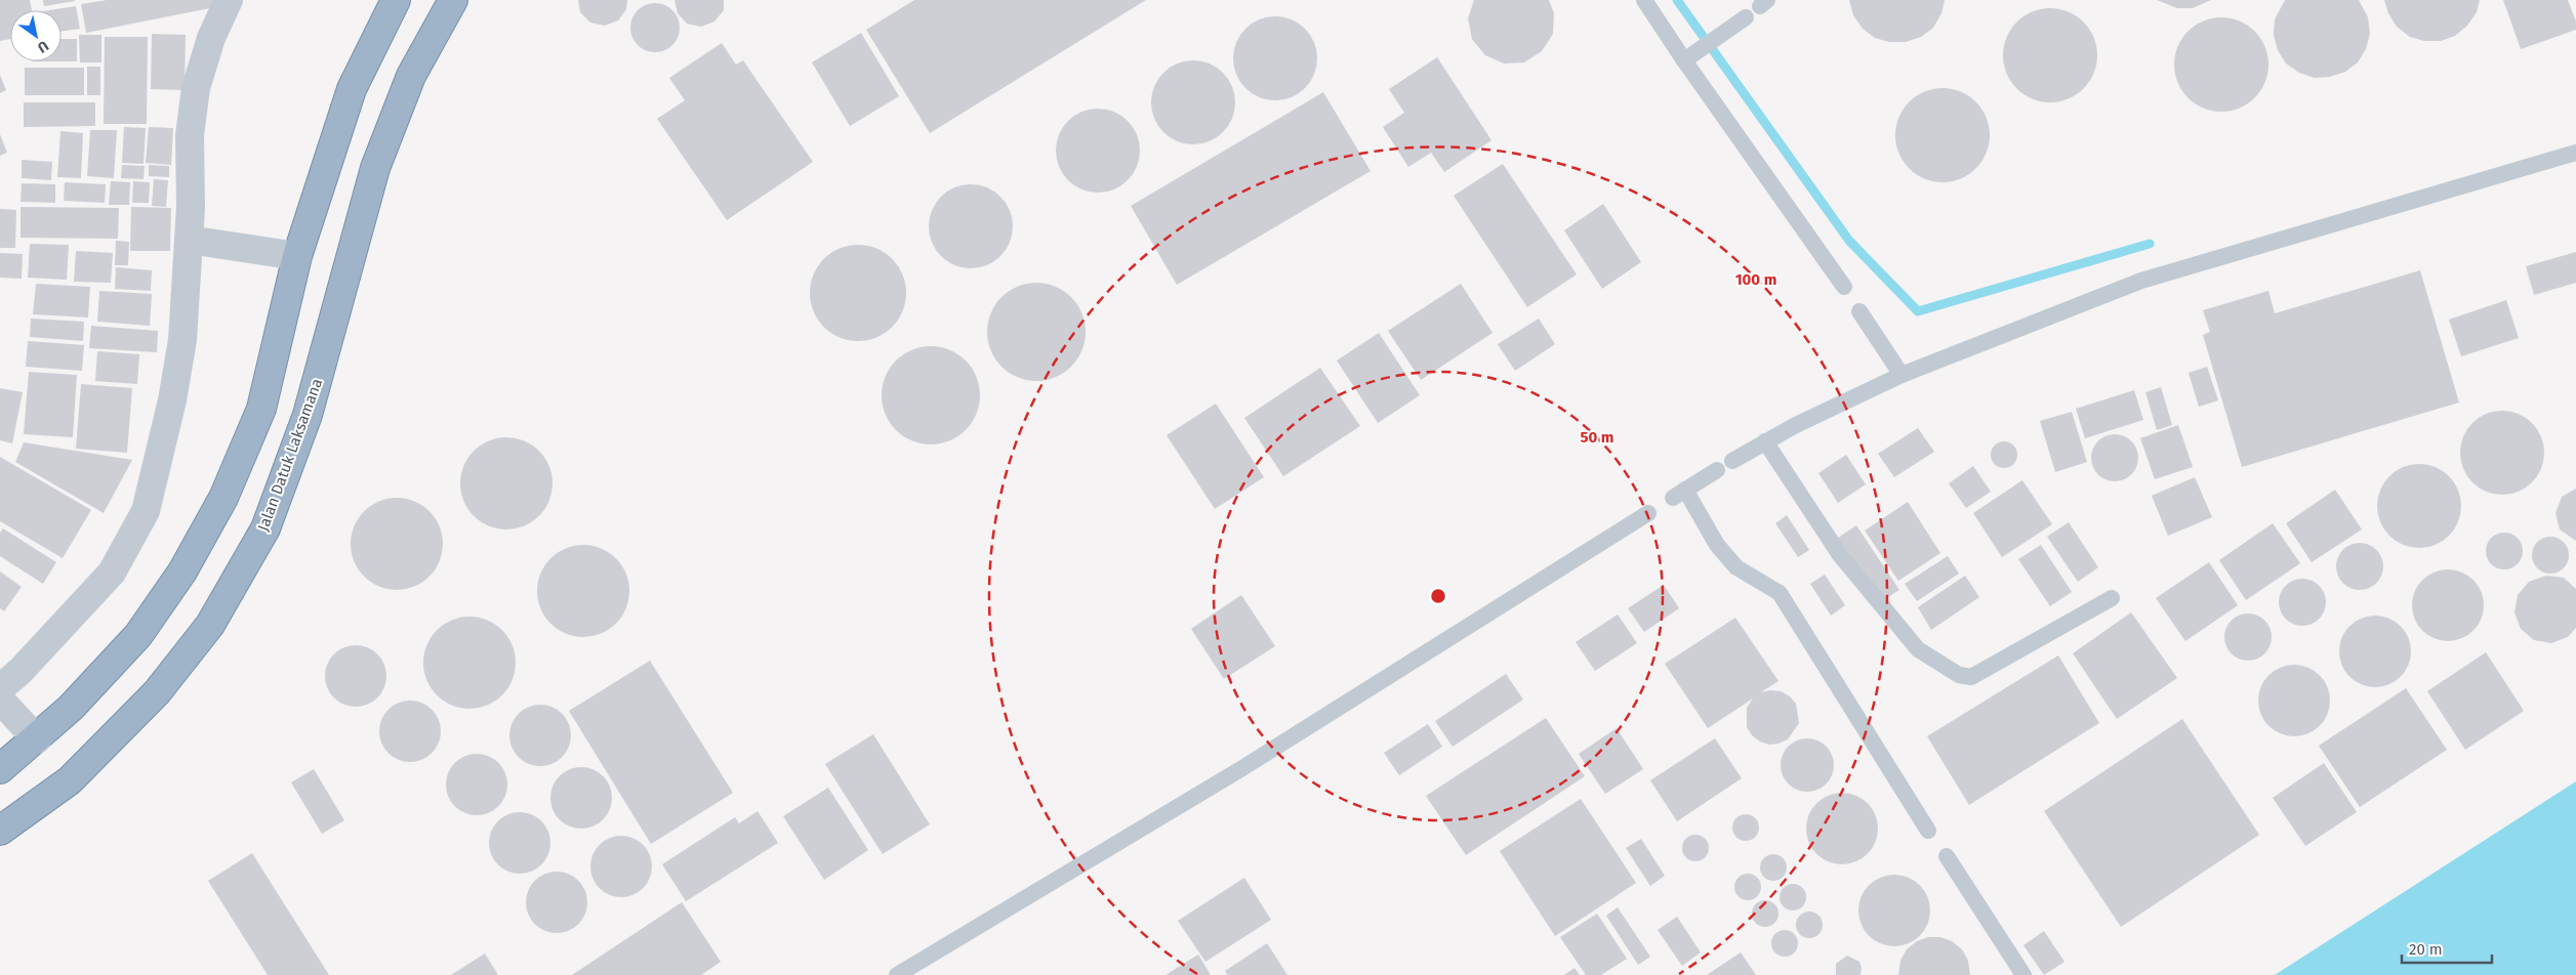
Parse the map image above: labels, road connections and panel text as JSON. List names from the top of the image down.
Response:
{
  "streets": {
    "highway": ["Jalan Datuk Laksamana"]
  },
  "scale_bar": "20 m",
  "north": "bottom right",
  "rings": ["100 m", "50 m"]
}
